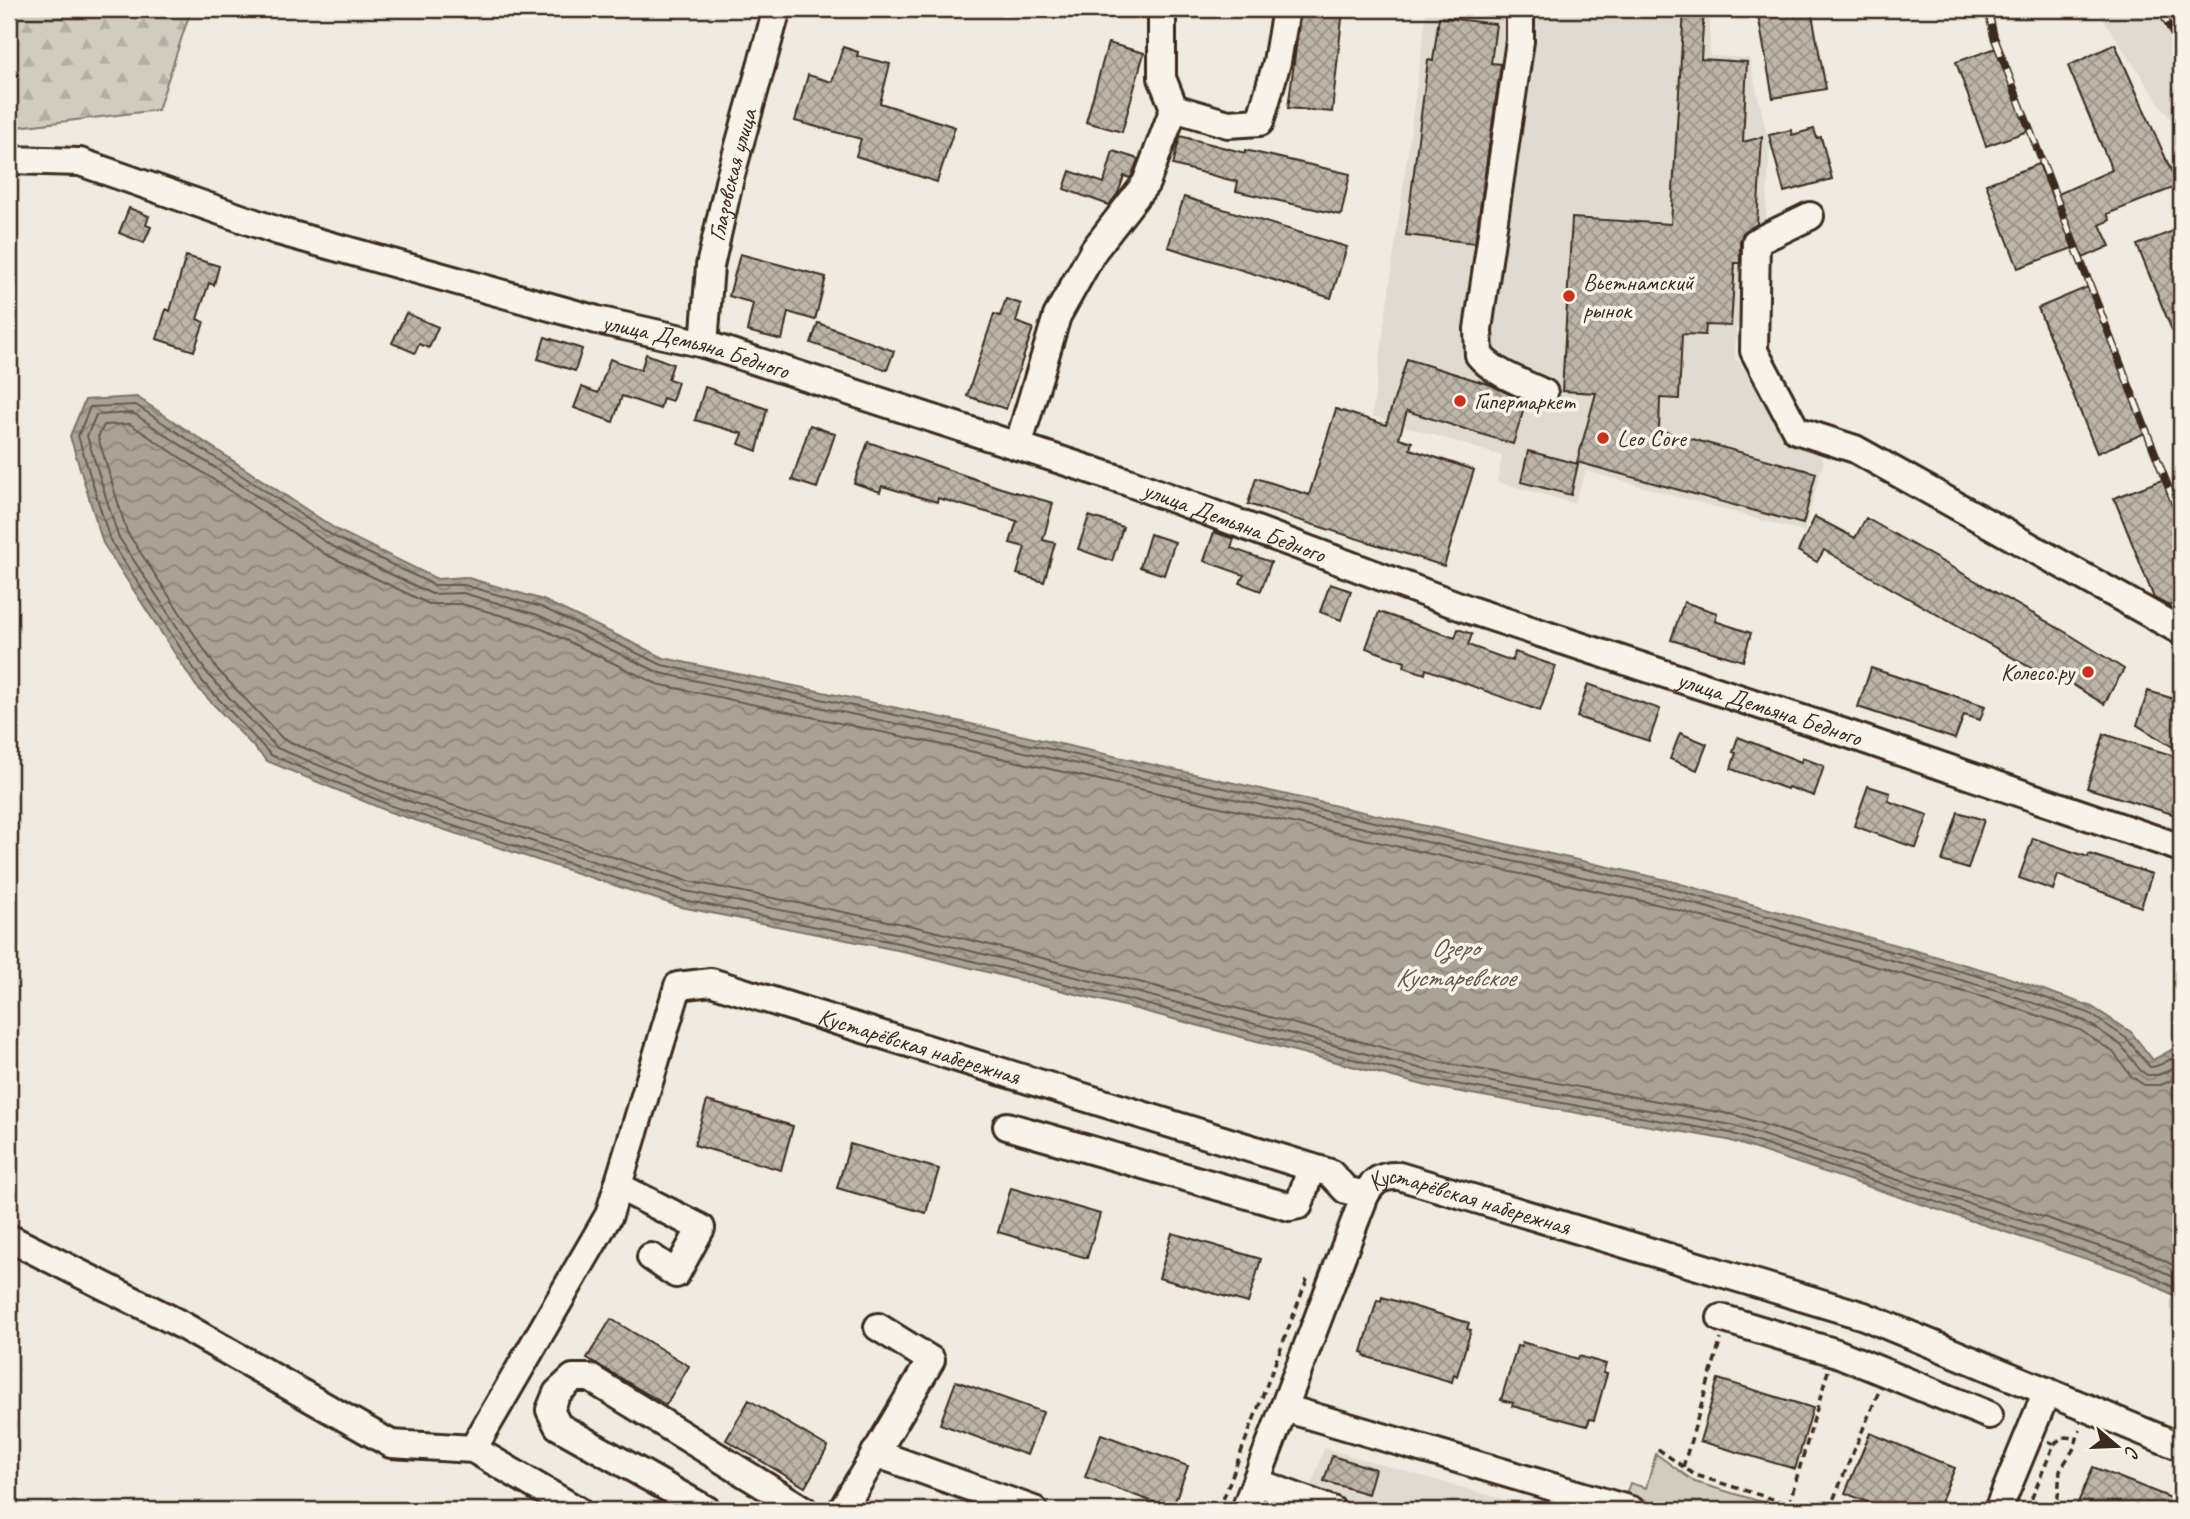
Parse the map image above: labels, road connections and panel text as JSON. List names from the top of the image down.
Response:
{
  "streets": {
    "street": ["Глазовская улица", "улица Демьяна Бедного", "Кустарёвская набережная"]
  },
  "crossings": [
    ["Глазовская улица", "улица Демьяна Бедного"]
  ],
  "water": ["Озеро Кустаревское"],
  "places": [
    "Вьетнамский рынок",
    "Гипермаркет",
    "Leo Core",
    "Колесо.ру"
  ],
  "north": "right"
}
